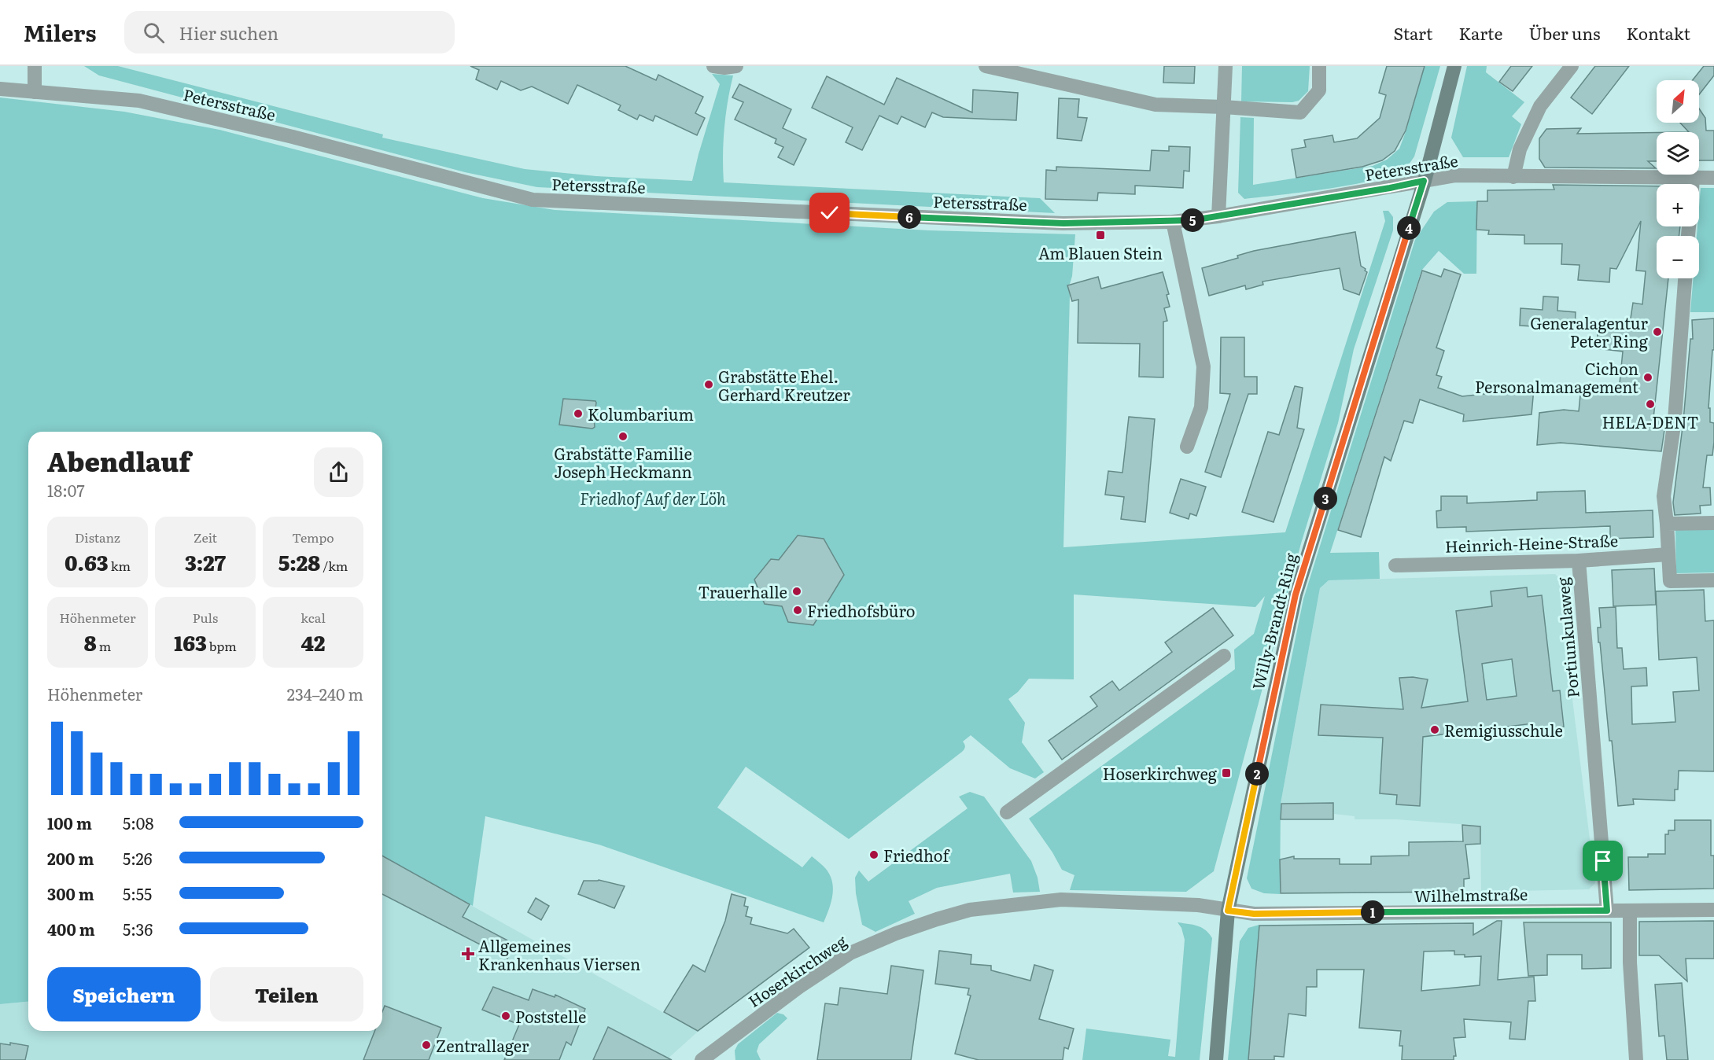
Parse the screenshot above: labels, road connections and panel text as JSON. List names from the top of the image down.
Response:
{
  "streets": {
    "main road": ["Willy-Brandt-Ring"],
    "street": [
      "Petersstraße",
      "Heinrich-Heine-Straße",
      "Portiunkulaweg",
      "Wilhelmstraße",
      "Hoserkirchweg"
    ]
  },
  "crossings": [
    ["Petersstraße", "Willy-Brandt-Ring"],
    ["Heinrich-Heine-Straße", "Portiunkulaweg"],
    ["Willy-Brandt-Ring", "Wilhelmstraße"],
    ["Willy-Brandt-Ring", "Hoserkirchweg"],
    ["Portiunkulaweg", "Wilhelmstraße"],
    ["Wilhelmstraße", "Hoserkirchweg"]
  ],
  "parks": ["Friedhof Auf der Löh"],
  "places": {
    "transit": ["Am Blauen Stein", "Hoserkirchweg"],
    "other": [
      "Generalagentur Peter Ring",
      "Cichon Personalmanagement",
      "Grabstätte Ehel. Gerhard Kreutzer",
      "HELA-DENT",
      "Kolumbarium",
      "Grabstätte Familie Joseph Heckmann",
      "Trauerhalle",
      "Friedhofsbüro",
      "Remigiusschule",
      "Friedhof",
      "Poststelle",
      "Zentrallager"
    ],
    "health": ["Allgemeines Krankenhaus Viersen"]
  },
  "north": "top right",
  "page": {
    "header": "Milers",
    "search": "Hier suchen",
    "nav": [
      "Start",
      "Karte",
      "Über uns",
      "Kontakt"
    ],
    "map_buttons": ["+", "−"],
    "pins": [
      "6",
      "5",
      "4",
      "3",
      "2",
      "1"
    ],
    "heading": ["Abendlauf", "18:07"],
    "stats": [
      ["Distanz", "0.63 km"],
      ["Zeit", "3:27"],
      ["Tempo", "5:28 /km"],
      ["Höhenmeter", "8 m"],
      ["Puls", "163 bpm"],
      ["kcal", "42"]
    ],
    "chart": ["Höhenmeter", "234–240 m"],
    "list": [
      {
        "name": "100 m",
        "note": "5:08"
      },
      {
        "name": "200 m",
        "note": "5:26"
      },
      {
        "name": "300 m",
        "note": "5:55"
      },
      {
        "name": "400 m",
        "note": "5:36"
      }
    ],
    "buttons": ["Speichern", "Teilen"]
  }
}
